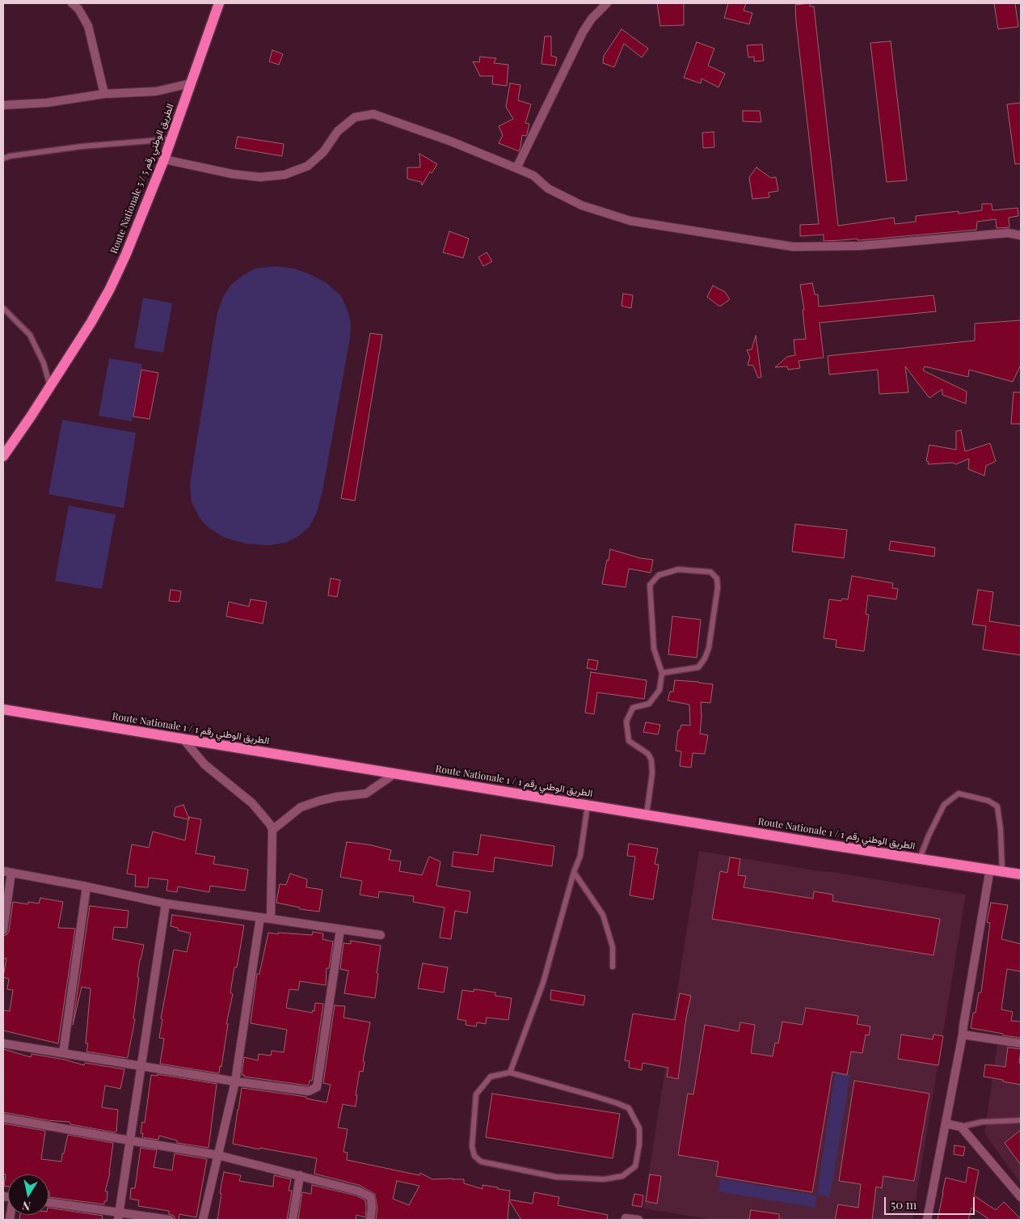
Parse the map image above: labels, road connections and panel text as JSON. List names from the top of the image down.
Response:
{
  "streets": {
    "main road": ["Route Nationale 5 / الطريق الوطني رقم 5", "Route Nationale 1 / الطريق الوطني رقم 1"]
  },
  "scale_bar": "50 m",
  "north": "bottom"
}
